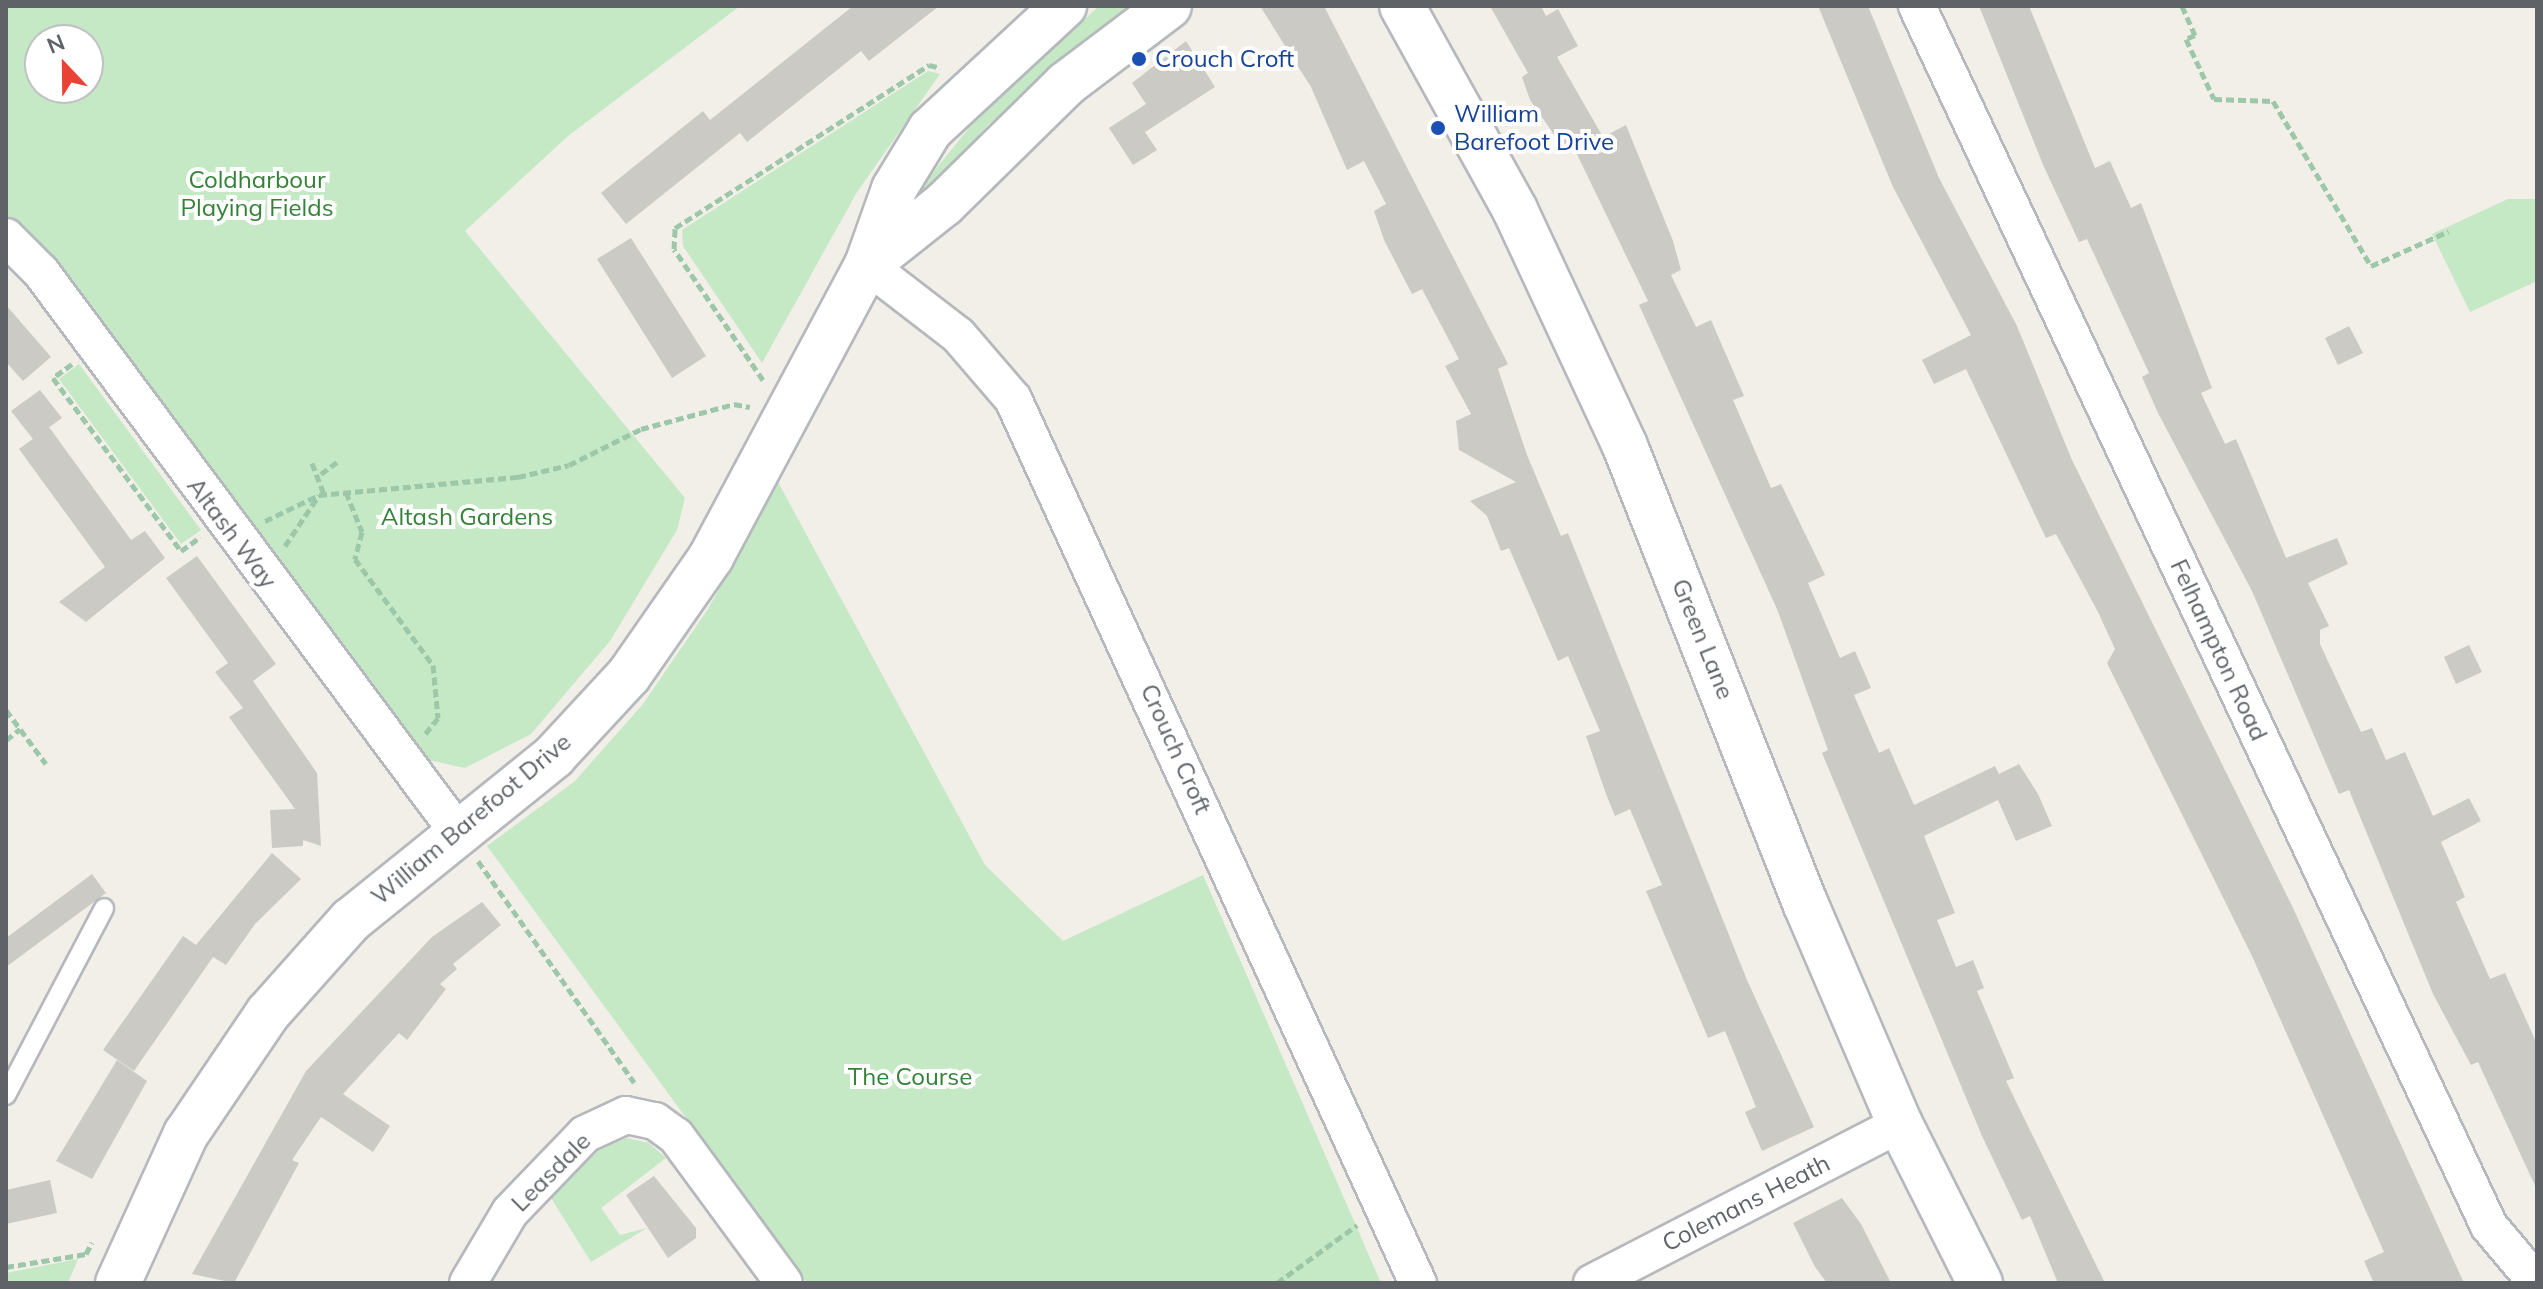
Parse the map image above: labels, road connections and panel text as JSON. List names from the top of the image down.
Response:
{
  "streets": {
    "street": [
      "Altash Way",
      "Green Lane",
      "Felhampton Road",
      "Crouch Croft",
      "William Barefoot Drive",
      "Leasdale",
      "Colemans Heath"
    ]
  },
  "crossings": [
    ["Altash Way", "William Barefoot Drive"],
    ["Green Lane", "Colemans Heath"],
    ["Crouch Croft", "William Barefoot Drive"]
  ],
  "parks": ["Coldharbour Playing Fields", "Altash Gardens", "The Course"],
  "places": ["Crouch Croft", "William Barefoot Drive"],
  "north": "top"
}
